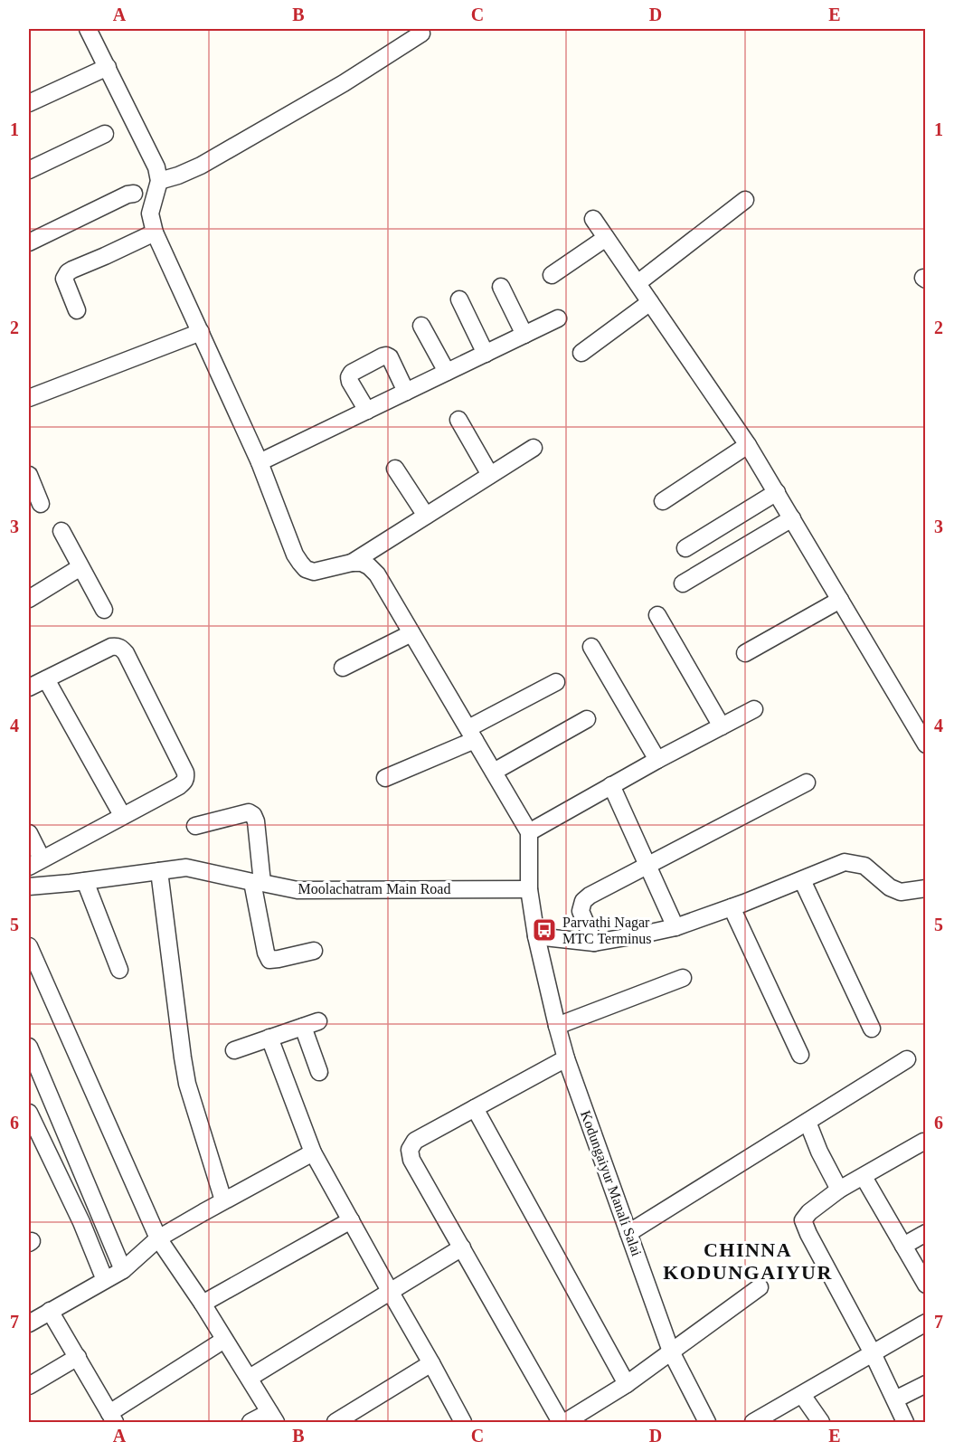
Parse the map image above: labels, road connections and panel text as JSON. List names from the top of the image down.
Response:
{
  "streets": {
    "street": ["Moolachatram Main Road", "Kodungaiyur Manali Salai"]
  },
  "crossings": [
    ["Moolachatram Main Road", "Kodungaiyur Manali Salai"]
  ],
  "districts": ["CHINNA KODUNGAIYUR"],
  "places": {
    "bus stop": ["Parvathi Nagar MTC Terminus"]
  },
  "grid": {
    "columns": [
      "A",
      "B",
      "C",
      "D",
      "E"
    ],
    "rows": [
      "1",
      "2",
      "3",
      "4",
      "5",
      "6",
      "7"
    ]
  }
}
